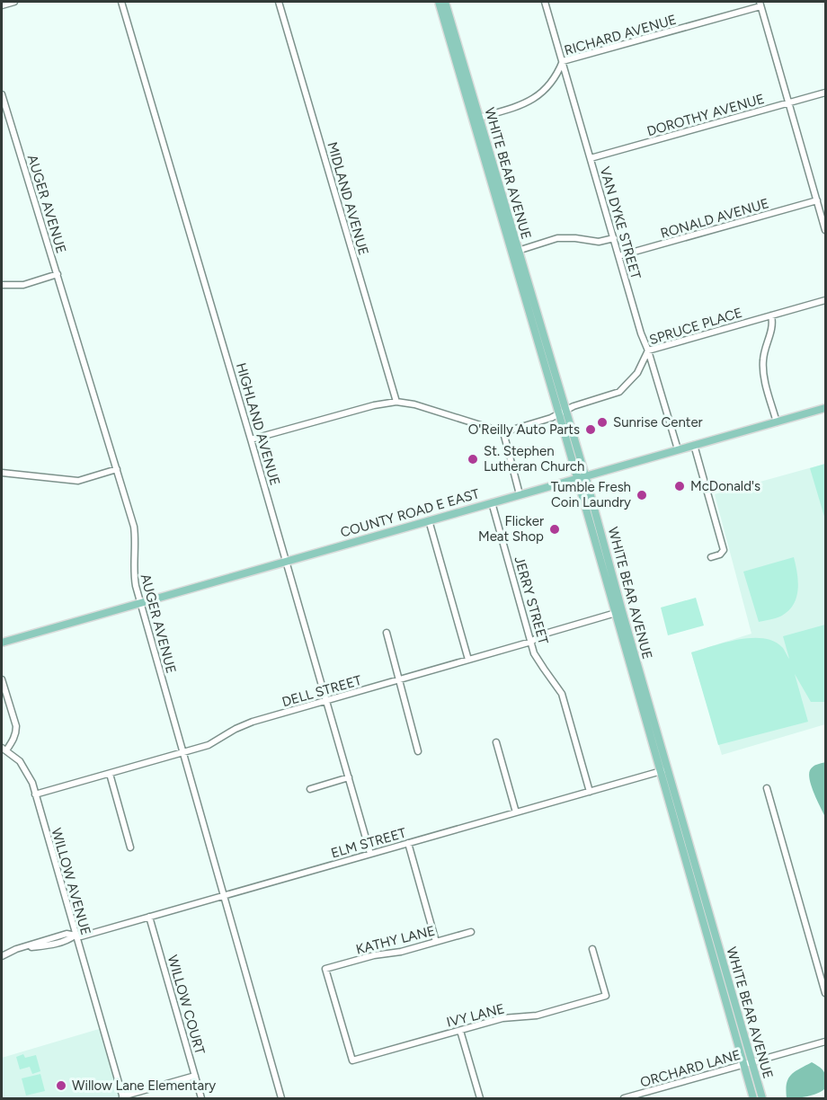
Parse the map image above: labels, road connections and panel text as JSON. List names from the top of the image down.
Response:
{
  "streets": {
    "main road": ["WHITE BEAR AVENUE", "COUNTY ROAD E EAST"],
    "street": [
      "RICHARD AVENUE",
      "DOROTHY AVENUE",
      "MIDLAND AVENUE",
      "AUGER AVENUE",
      "RONALD AVENUE",
      "VAN DYKE STREET",
      "SPRUCE PLACE",
      "HIGHLAND AVENUE",
      "JERRY STREET",
      "DELL STREET",
      "ELM STREET",
      "WILLOW AVENUE",
      "KATHY LANE",
      "WILLOW COURT",
      "IVY LANE",
      "ORCHARD LANE"
    ]
  },
  "crossings": [
    ["RICHARD AVENUE", "WHITE BEAR AVENUE"],
    ["RICHARD AVENUE", "VAN DYKE STREET"],
    ["DOROTHY AVENUE", "VAN DYKE STREET"],
    ["WHITE BEAR AVENUE", "SPRUCE PLACE"],
    ["WHITE BEAR AVENUE", "COUNTY ROAD E EAST"],
    ["WHITE BEAR AVENUE", "DELL STREET"],
    ["WHITE BEAR AVENUE", "ELM STREET"],
    ["WHITE BEAR AVENUE", "ORCHARD LANE"],
    ["AUGER AVENUE", "COUNTY ROAD E EAST"],
    ["AUGER AVENUE", "DELL STREET"],
    ["AUGER AVENUE", "ELM STREET"],
    ["RONALD AVENUE", "VAN DYKE STREET"],
    ["VAN DYKE STREET", "SPRUCE PLACE"],
    ["VAN DYKE STREET", "COUNTY ROAD E EAST"],
    ["HIGHLAND AVENUE", "COUNTY ROAD E EAST"],
    ["HIGHLAND AVENUE", "DELL STREET"],
    ["HIGHLAND AVENUE", "ELM STREET"],
    ["COUNTY ROAD E EAST", "JERRY STREET"],
    ["JERRY STREET", "DELL STREET"],
    ["JERRY STREET", "ELM STREET"],
    ["DELL STREET", "WILLOW AVENUE"],
    ["ELM STREET", "WILLOW AVENUE"],
    ["ELM STREET", "WILLOW COURT"],
    ["KATHY LANE", "IVY LANE"]
  ],
  "places": [
    "Sunrise Center",
    "O'Reilly Auto Parts",
    "St. Stephen Lutheran Church",
    "McDonald's",
    "Tumble Fresh Coin Laundry",
    "Flicker Meat Shop",
    "Willow Lane Elementary"
  ]
}
